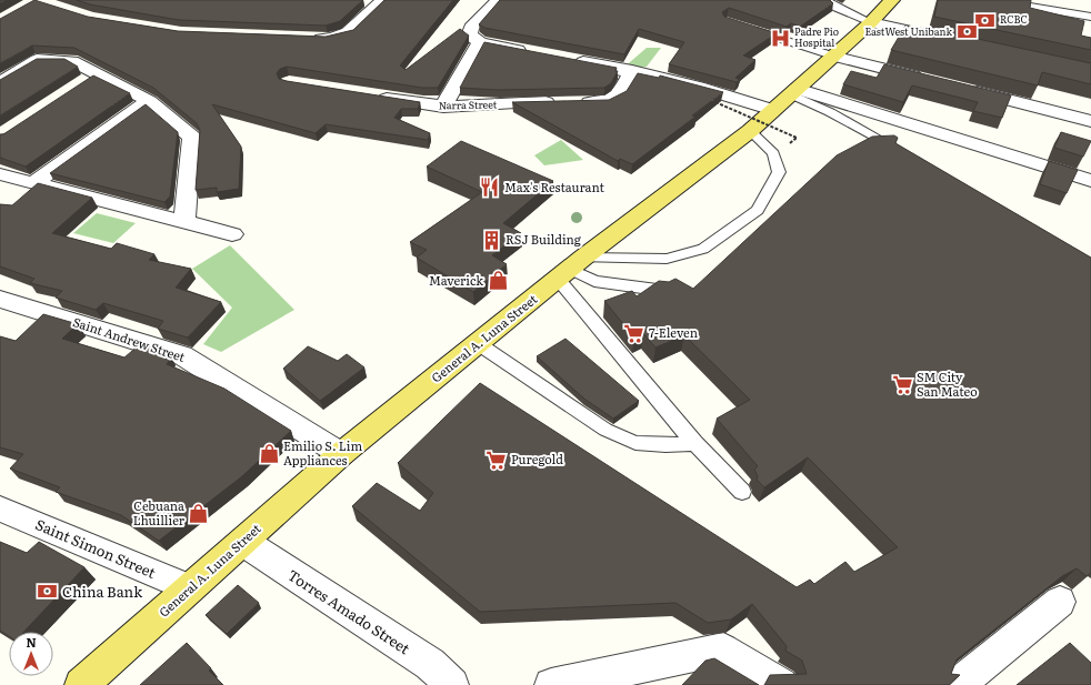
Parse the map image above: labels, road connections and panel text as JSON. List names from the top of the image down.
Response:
{
  "streets": {
    "main road": ["General A. Luna Street"],
    "street": [
      "Narra Street",
      "Saint Andrew Street",
      "Saint Simon Street",
      "Torres Amado Street"
    ]
  },
  "crossings": [
    ["General A. Luna Street", "Saint Andrew Street"],
    ["General A. Luna Street", "Saint Simon Street"],
    ["General A. Luna Street", "Torres Amado Street"]
  ],
  "places": {
    "bank": ["RCBC", "EastWest Unibank", "China Bank"],
    "hospital": ["Padre Pio Hospital"],
    "restaurant": ["Max's Restaurant"],
    "building": ["RSJ Building"],
    "shop": ["Maverick", "Emilio S. Lim Appliances", "Cebuana Lhuillier"],
    "supermarket": ["7-Eleven", "SM City San Mateo", "Puregold"]
  },
  "north": "top"
}
